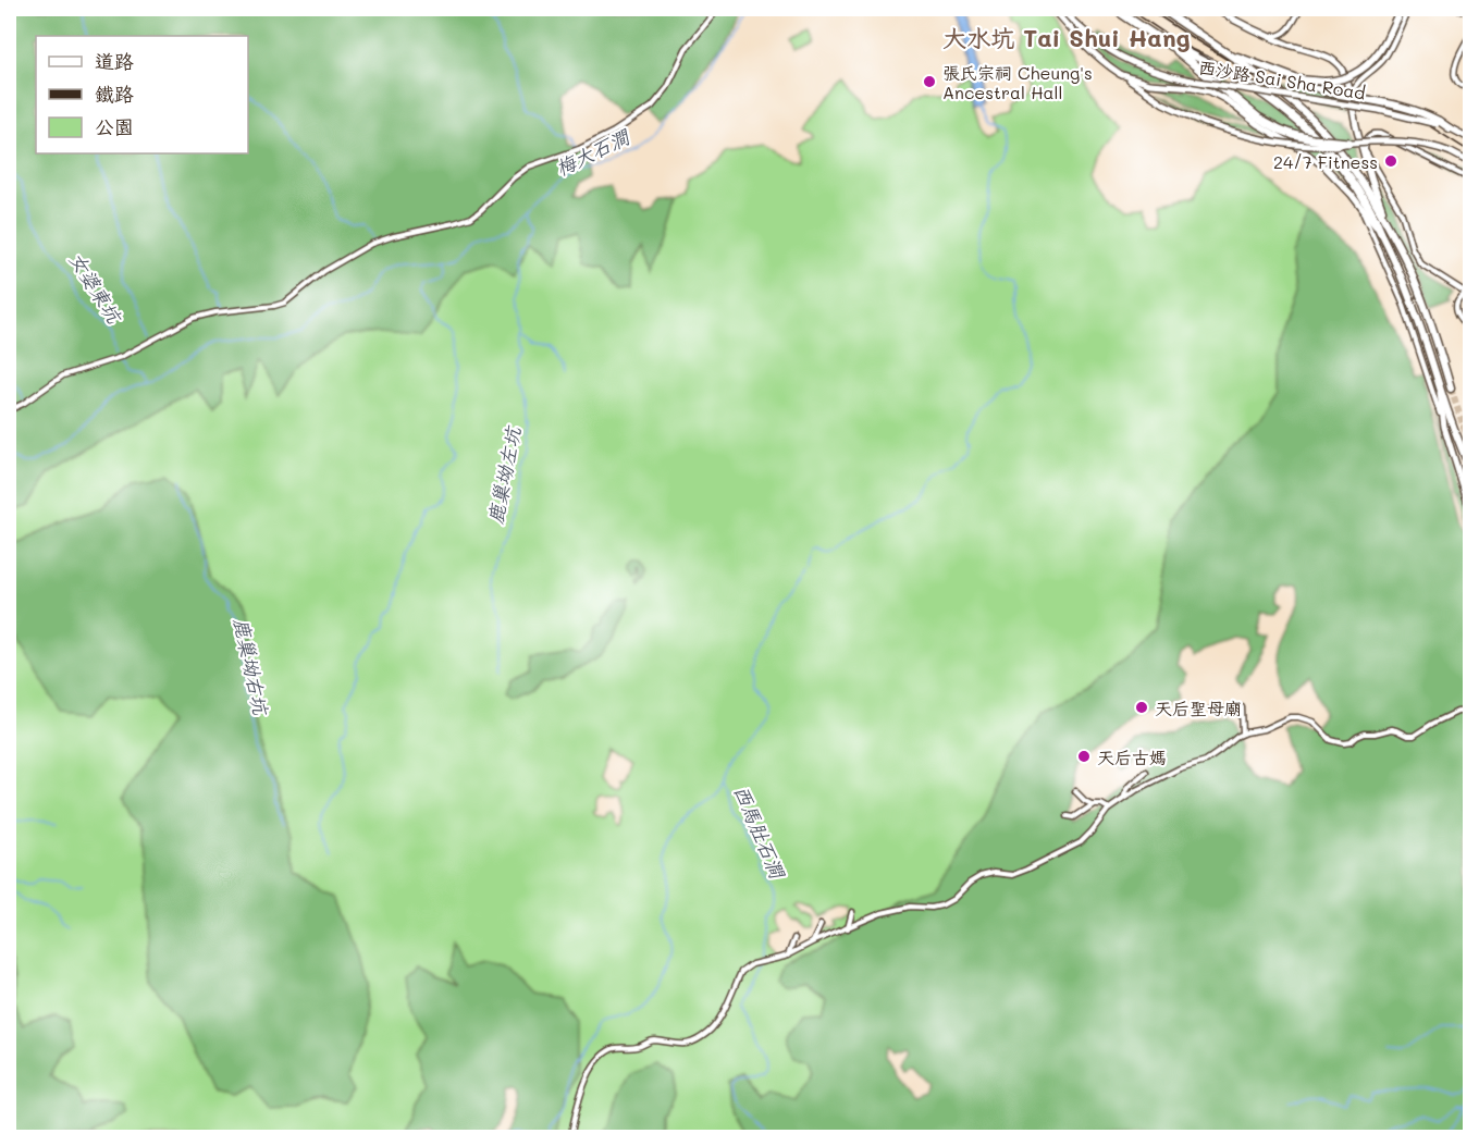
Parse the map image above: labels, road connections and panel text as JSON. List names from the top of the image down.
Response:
{
  "streets": {
    "main road": ["西沙路 Sai Sha Road"]
  },
  "districts": ["大水坑 Tai Shui Hang"],
  "water": [
    "梅大石澗",
    "女婆東坑",
    "鹿巢坳左坑",
    "鹿巢坳右坑",
    "西馬肚石澗"
  ],
  "places": [
    "張氏宗祠 Cheung's Ancestral Hall",
    "24/7 Fitness",
    "天后聖母廟",
    "天后古媽"
  ],
  "legend": ["道路", "鐵路", "公園"]
}
